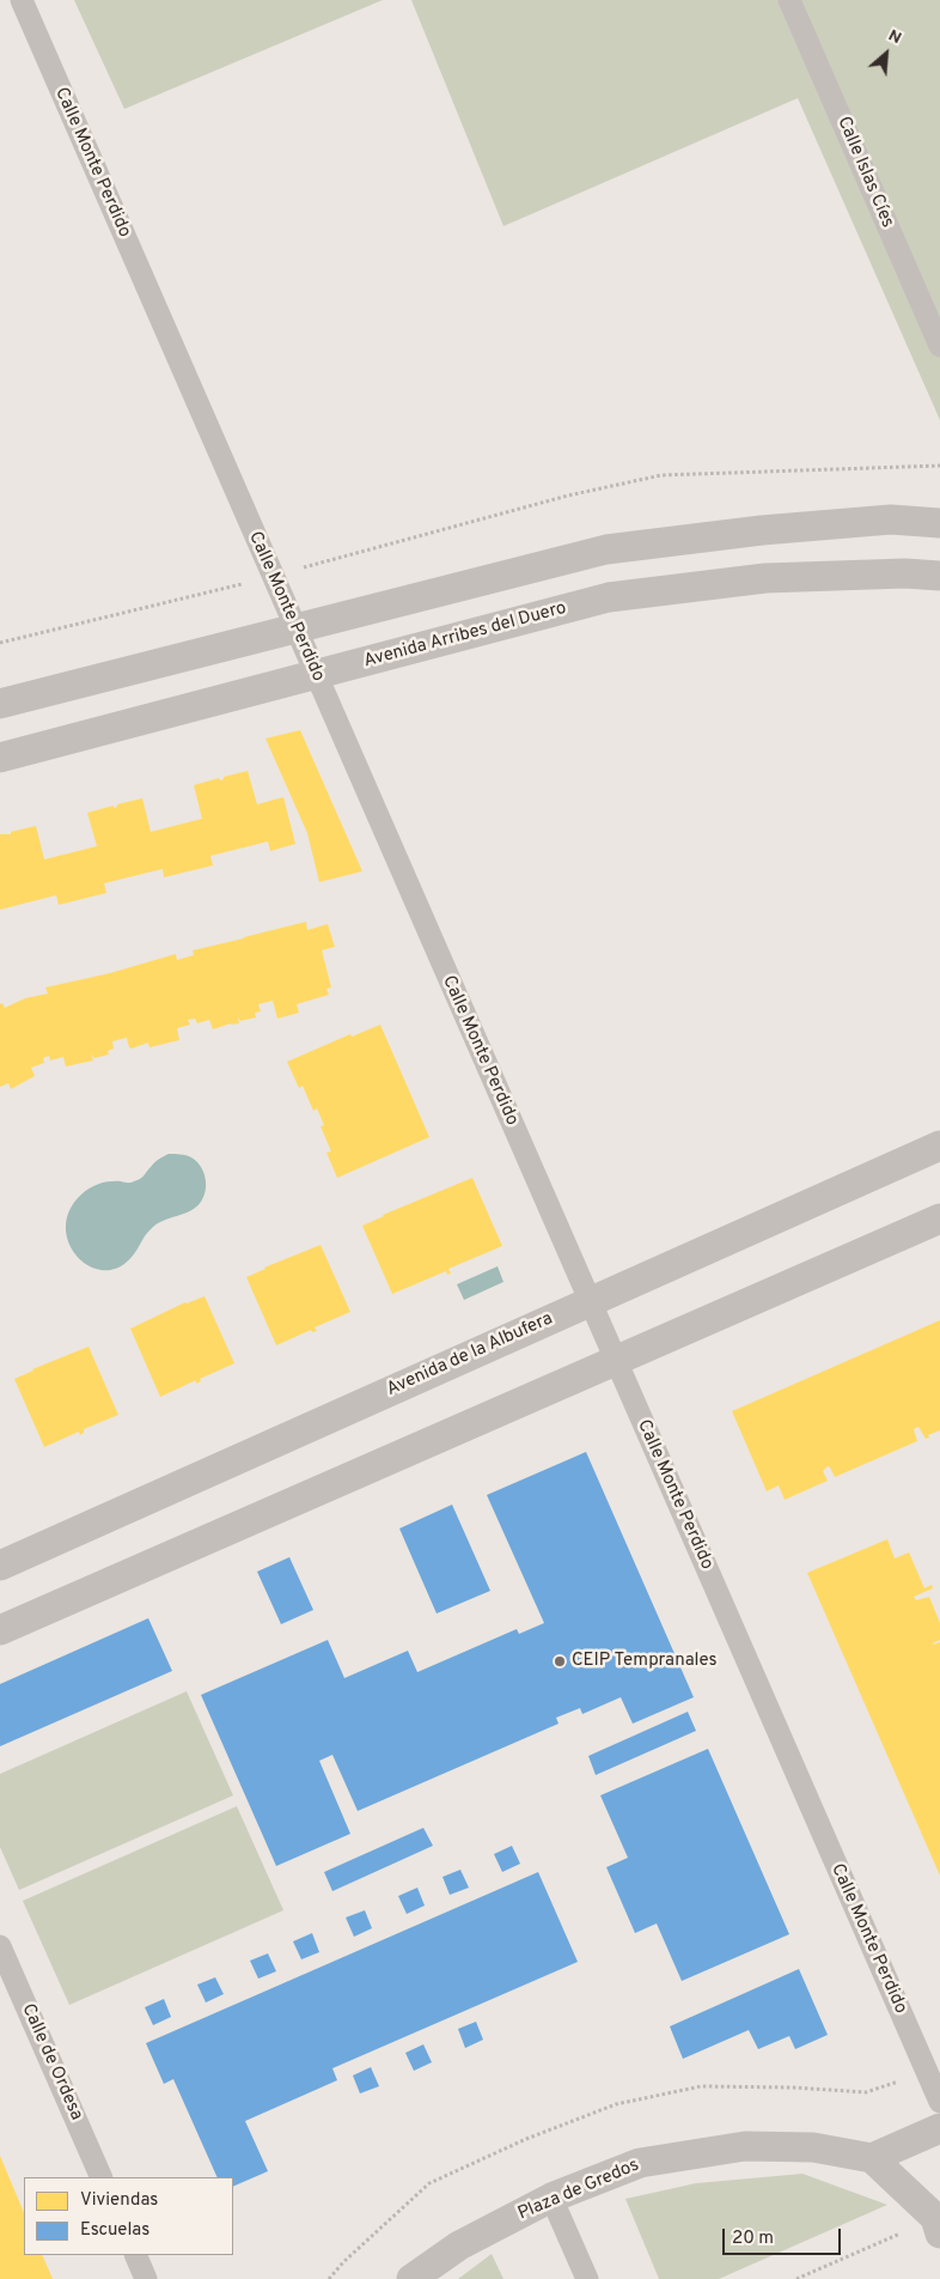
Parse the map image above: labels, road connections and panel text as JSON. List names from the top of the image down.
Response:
{
  "streets": {
    "street": [
      "Calle Monte Perdido",
      "Calle Islas Cíes",
      "Avenida Arribes del Duero",
      "Avenida de la Albufera",
      "Calle de Ordesa",
      "Plaza de Gredos"
    ]
  },
  "crossings": [
    ["Calle Monte Perdido", "Avenida Arribes del Duero"],
    ["Calle Monte Perdido", "Avenida de la Albufera"]
  ],
  "places": ["CEIP Tempranales"],
  "legend": ["Viviendas", "Escuelas"],
  "scale_bar": "20 m",
  "north": "top right"
}
